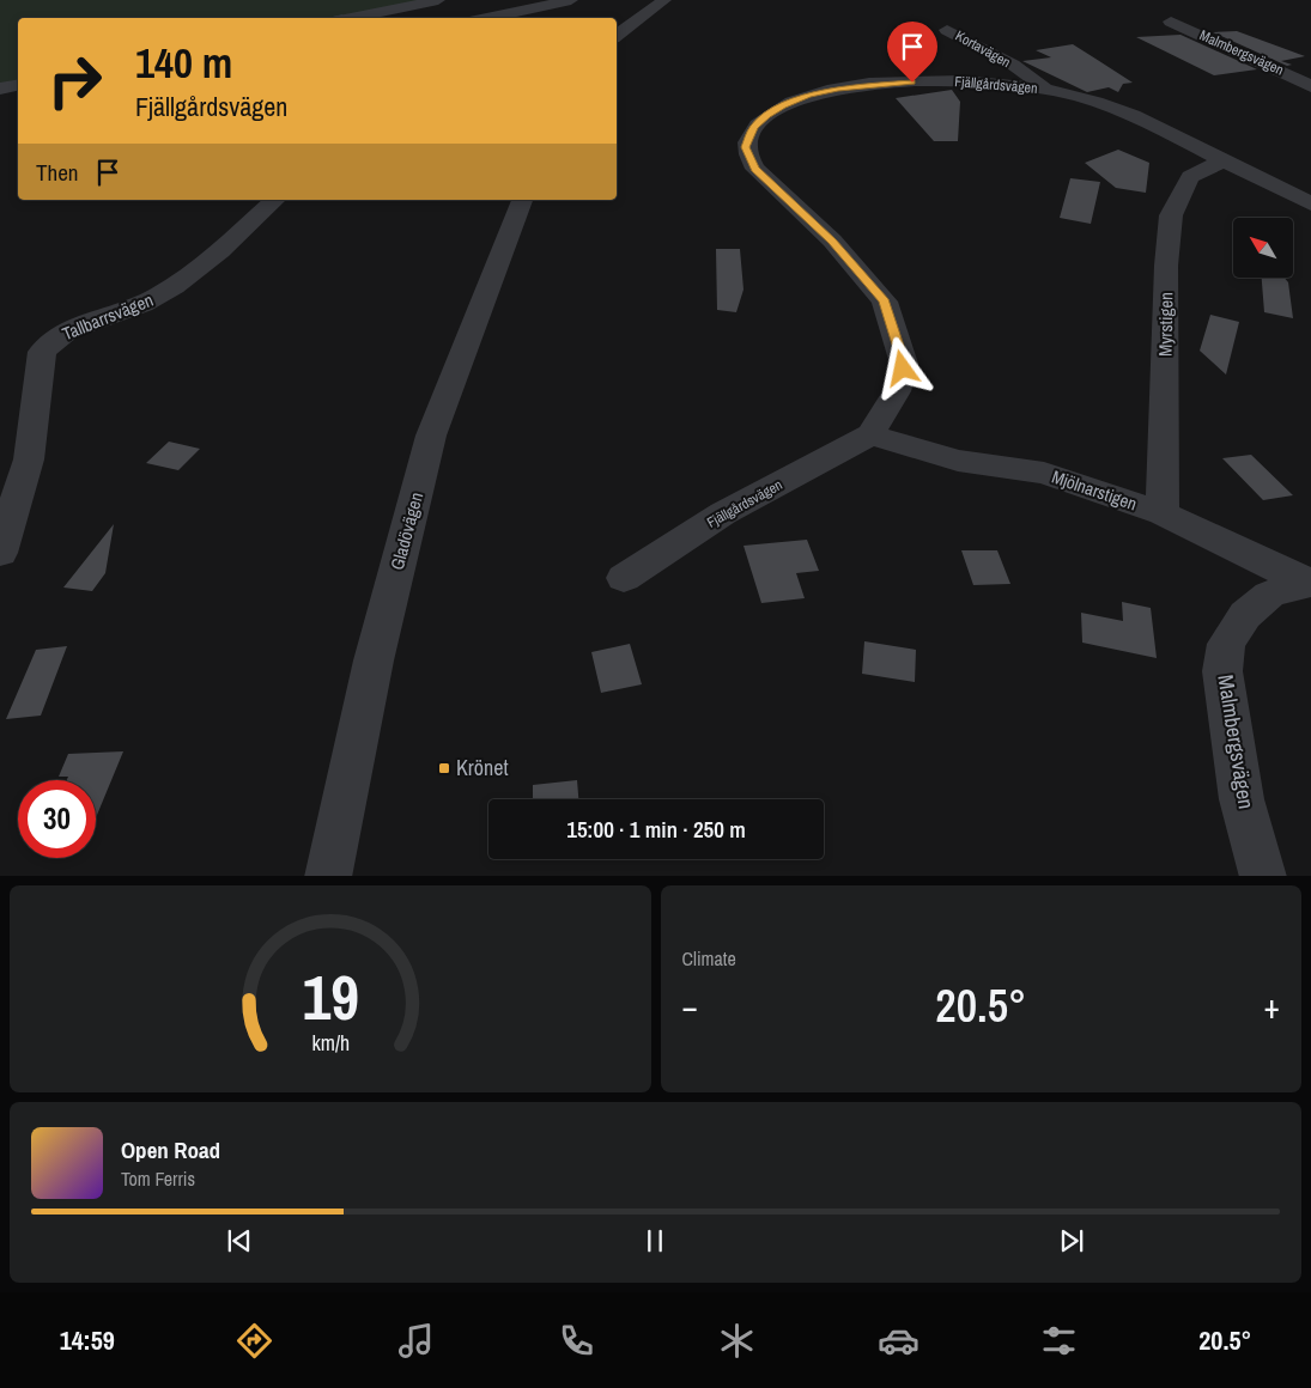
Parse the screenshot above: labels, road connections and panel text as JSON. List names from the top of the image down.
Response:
{
  "streets": {
    "street": [
      "Kortavägen",
      "Malmbergsvägen",
      "Fjällgårdsvägen",
      "Tallbarrsvägen",
      "Myrstigen",
      "Mjölnarstigen",
      "Gladövägen"
    ]
  },
  "crossings": [
    ["Kortavägen", "Fjällgårdsvägen"],
    ["Malmbergsvägen", "Mjölnarstigen"],
    ["Fjällgårdsvägen", "Myrstigen"],
    ["Fjällgårdsvägen", "Mjölnarstigen"],
    ["Myrstigen", "Mjölnarstigen"]
  ],
  "places": {
    "transit": ["Krönet"]
  },
  "north": "top left",
  "page": {
    "turn": ["140 m", "Fjällgårdsvägen"],
    "then": "Then",
    "limit": "30",
    "trip": "15:00 · 1 min · 250 m",
    "tile": "Climate",
    "heat": ["−", "20.5°", "+"],
    "song": ["Open Road", "Tom Ferris"],
    "tabs": ["14:59", "20.5°"],
    "gauge": ["19", "km/h"]
  }
}
